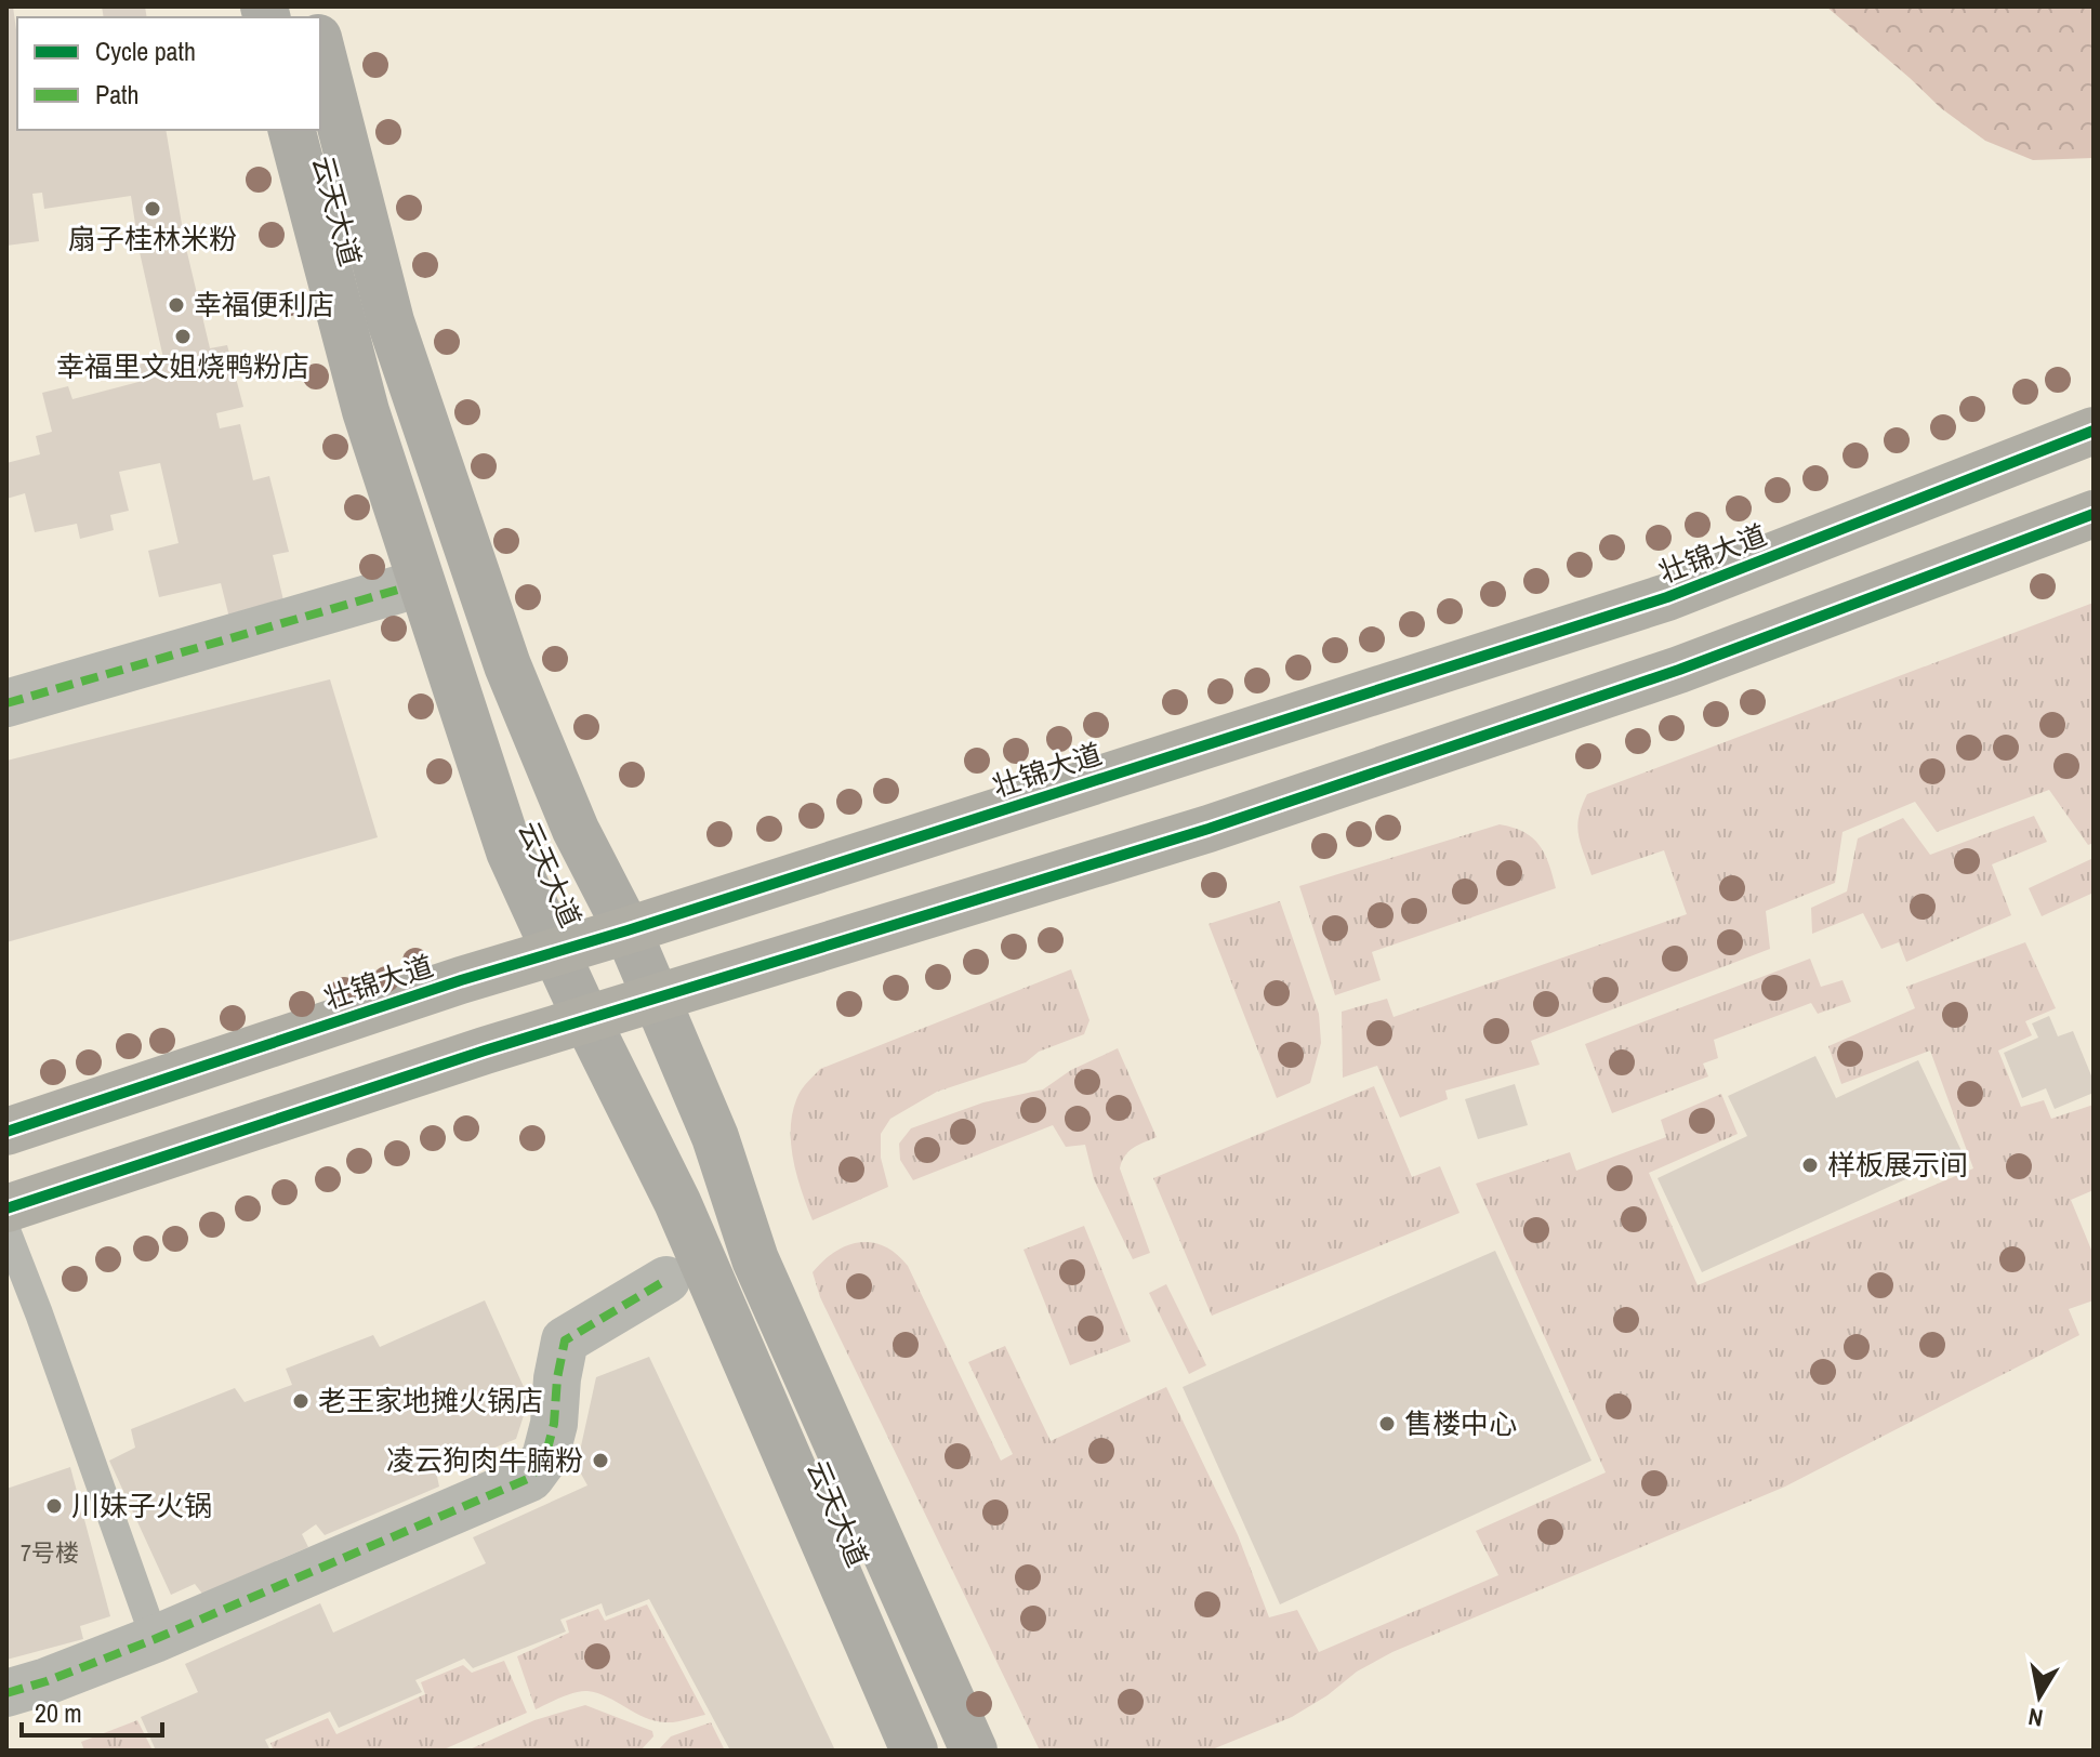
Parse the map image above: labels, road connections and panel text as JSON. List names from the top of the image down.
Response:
{
  "streets": {
    "main road": ["云天大道", "壮锦大道"]
  },
  "crossings": [
    ["云天大道", "壮锦大道"]
  ],
  "places": [
    "扇子桂林米粉",
    "幸福便利店",
    "幸福里文姐烧鸭粉店",
    "样板展示间",
    "老王家地摊火锅店",
    "售楼中心",
    "凌云狗肉牛腩粉",
    "川妹子火锅"
  ],
  "house_numbers": ["7号楼"],
  "legend": ["Cycle path", "Path"],
  "scale_bar": "20 m",
  "north": "bottom"
}
